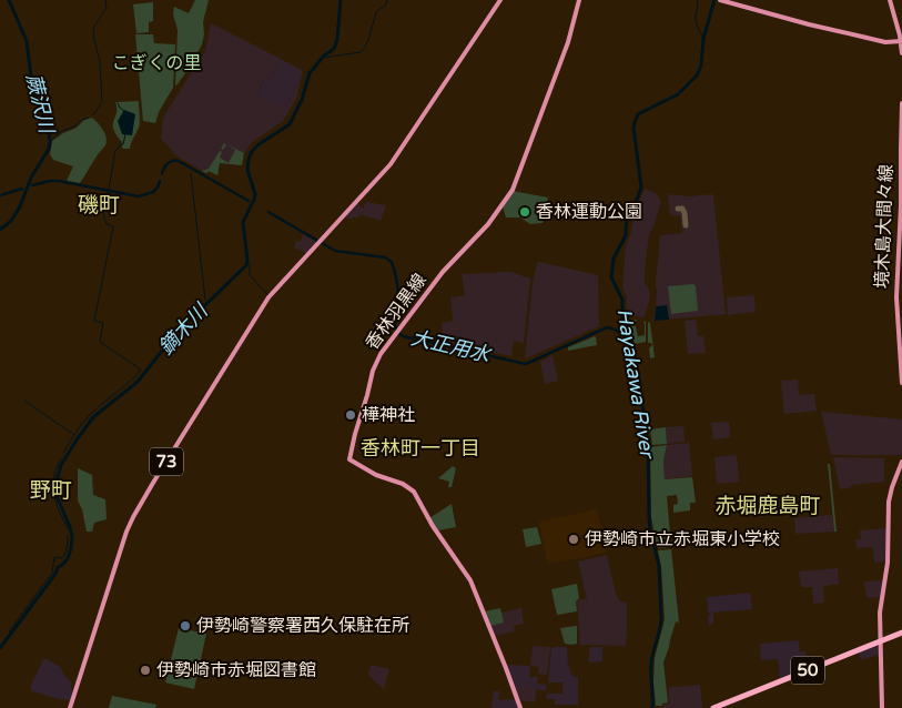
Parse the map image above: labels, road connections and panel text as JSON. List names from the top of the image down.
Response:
{
  "streets": {
    "highway": ["50"],
    "main road": ["境木島大間々線", "香林羽黒線", "73"]
  },
  "districts": [
    "磯町",
    "香林町一丁目",
    "野町",
    "赤堀鹿島町"
  ],
  "water": [
    "蕨沢川",
    "鏑木川",
    "大正用水",
    "Hayakawa River"
  ],
  "parks": ["こぎくの里"],
  "places": [
    "香林運動公園",
    "樺神社",
    "伊勢崎市立赤堀東小学校",
    "伊勢崎警察署西久保駐在所",
    "伊勢崎市赤堀図書館"
  ]
}
